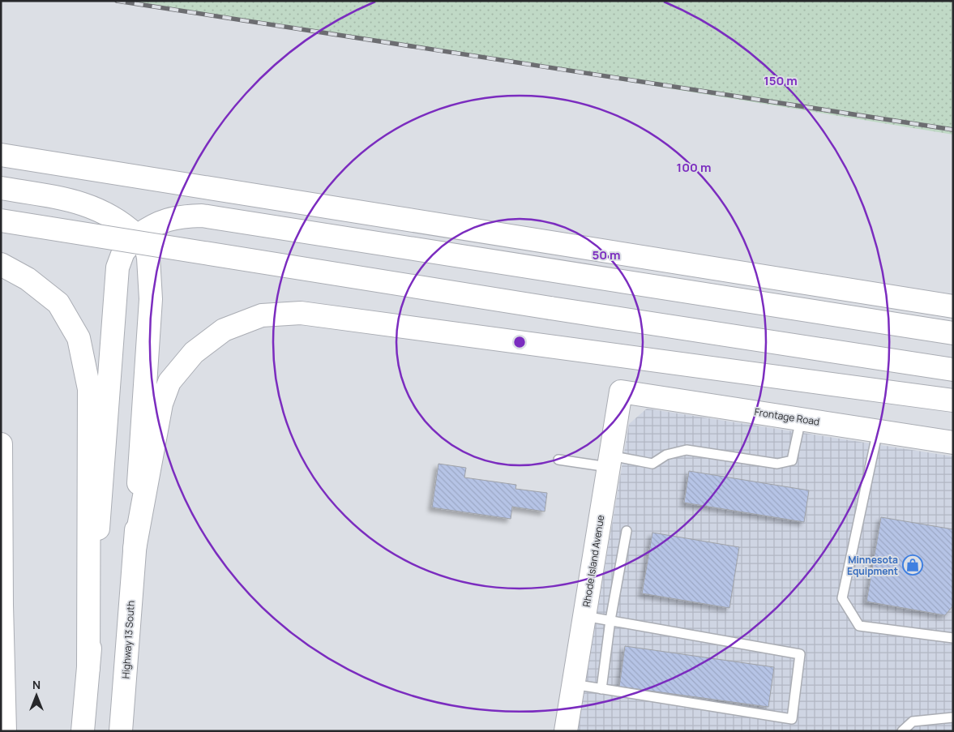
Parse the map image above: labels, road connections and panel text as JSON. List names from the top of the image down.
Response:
{
  "streets": {
    "main road": ["Frontage Road", "Rhode Island Avenue", "Highway 13 South"]
  },
  "crossings": [
    ["Frontage Road", "Rhode Island Avenue"]
  ],
  "places": {
    "shop": ["Minnesota Equipment"]
  },
  "north": "top",
  "rings": ["150 m", "100 m", "50 m"]
}
